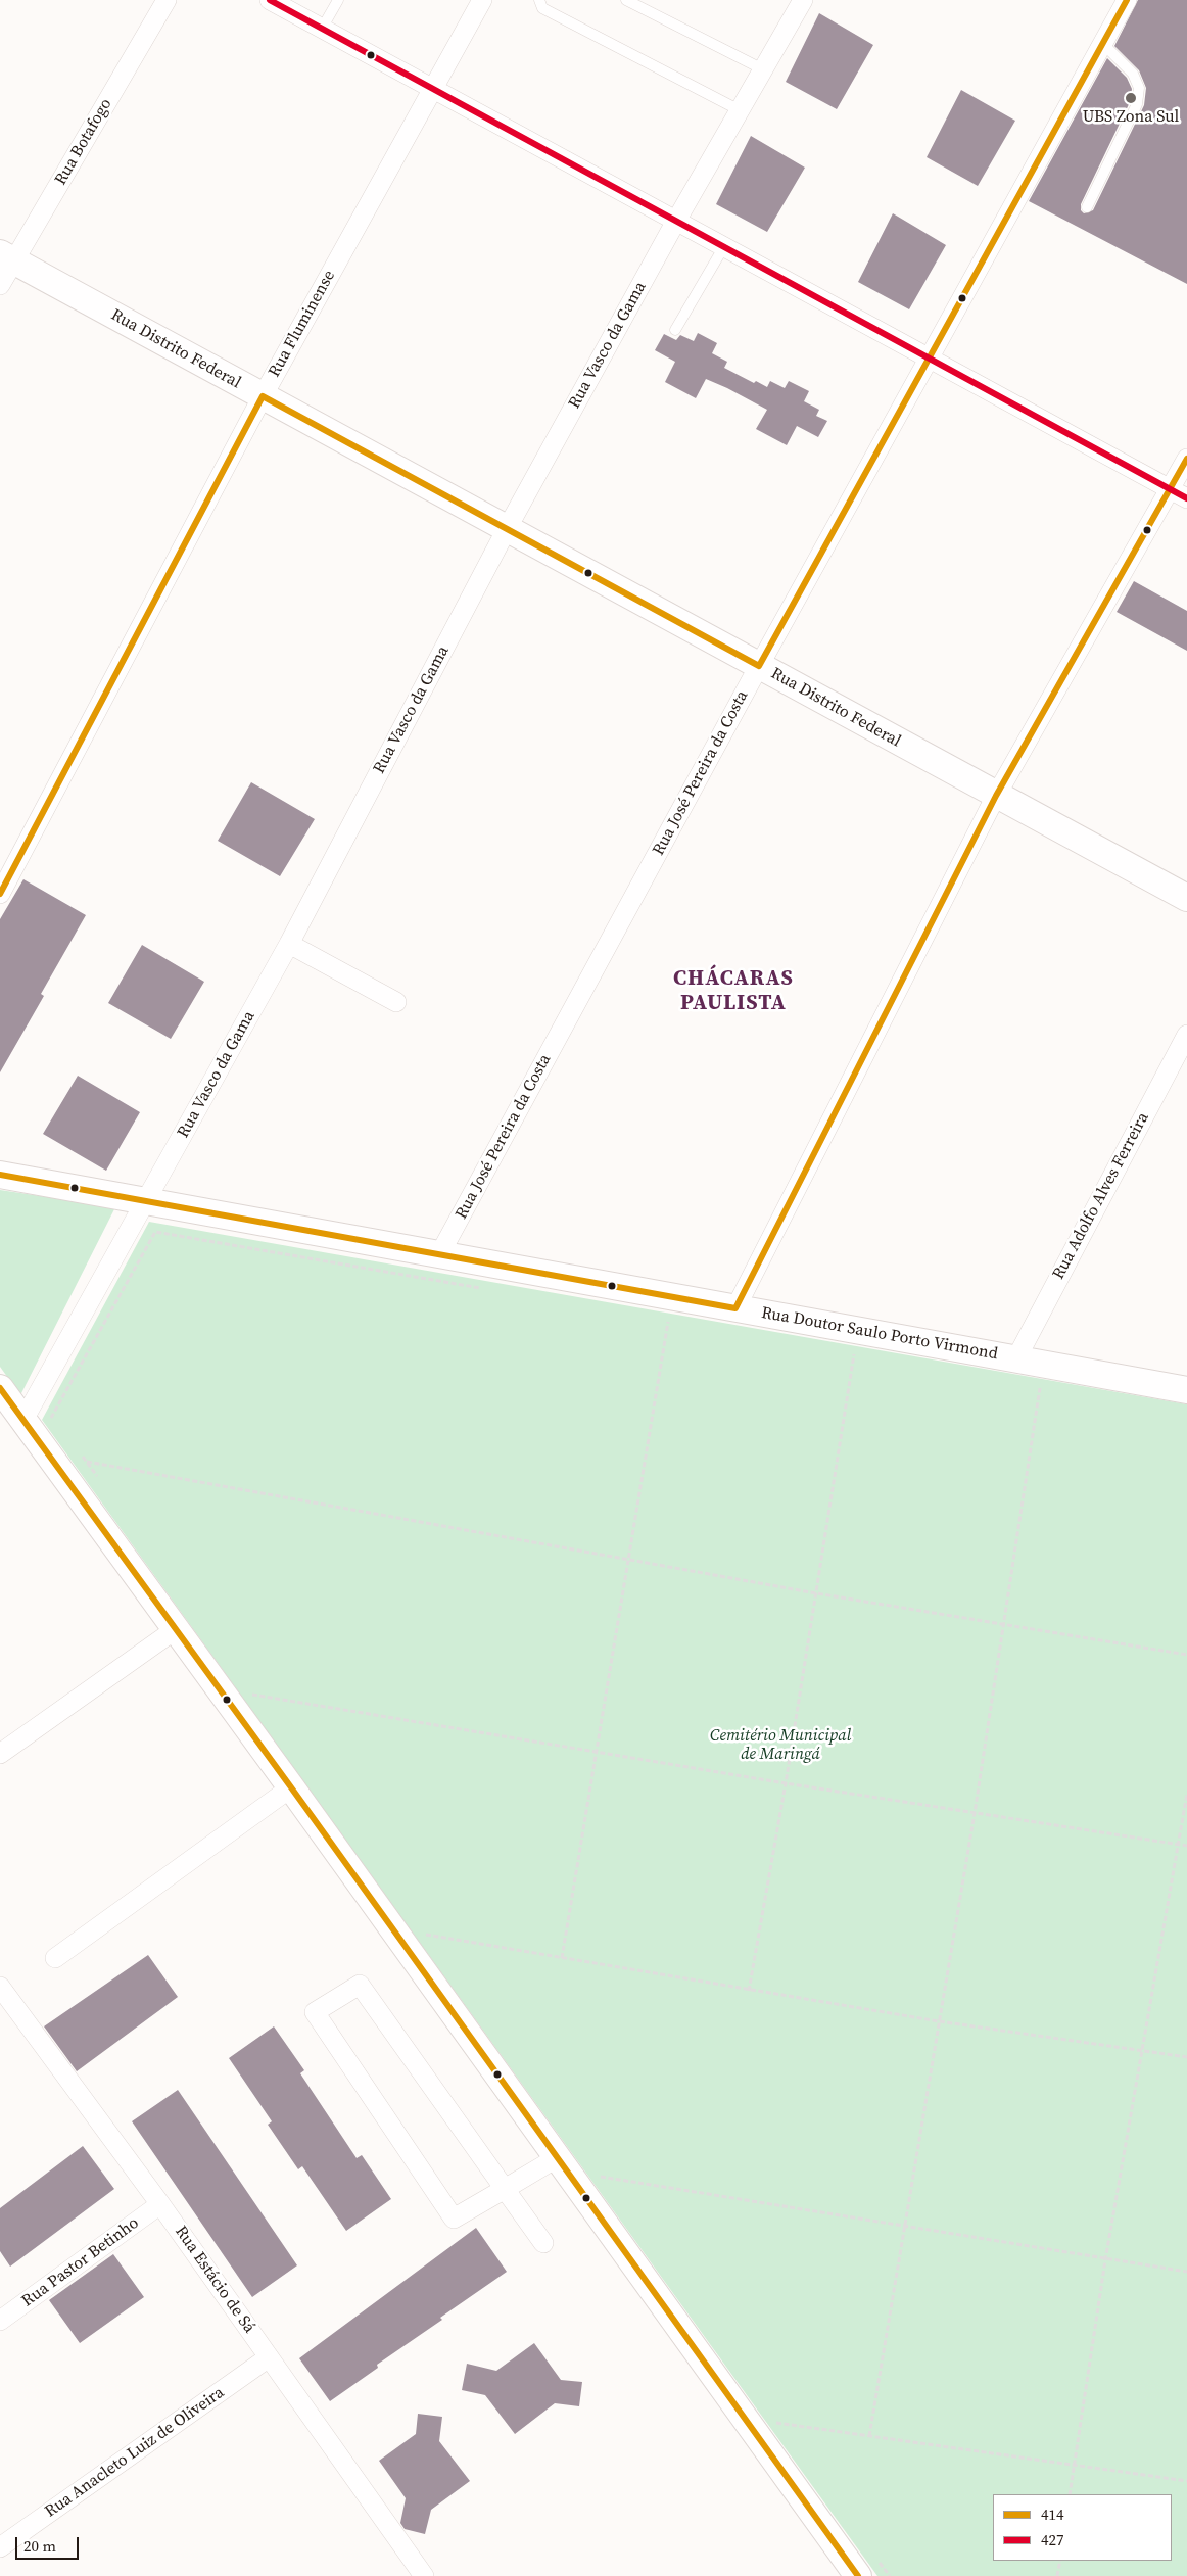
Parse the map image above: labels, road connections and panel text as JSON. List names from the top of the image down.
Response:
{
  "streets": {
    "street": [
      "Rua Botafogo",
      "Rua Fluminense",
      "Rua Vasco da Gama",
      "Rua Distrito Federal",
      "Rua José Pereira da Costa",
      "Rua Adolfo Alves Ferreira",
      "Rua Doutor Saulo Porto Virmond",
      "Rua Pastor Betinho",
      "Rua Estácio de Sá",
      "Rua Anacleto Luiz de Oliveira"
    ]
  },
  "crossings": [
    ["Rua Botafogo", "Rua Distrito Federal"],
    ["Rua Fluminense", "Rua Distrito Federal"],
    ["Rua Vasco da Gama", "Rua Distrito Federal"],
    ["Rua Vasco da Gama", "Rua Doutor Saulo Porto Virmond"],
    ["Rua Distrito Federal", "Rua José Pereira da Costa"],
    ["Rua José Pereira da Costa", "Rua Doutor Saulo Porto Virmond"],
    ["Rua Adolfo Alves Ferreira", "Rua Doutor Saulo Porto Virmond"],
    ["Rua Pastor Betinho", "Rua Estácio de Sá"],
    ["Rua Estácio de Sá", "Rua Anacleto Luiz de Oliveira"]
  ],
  "districts": ["CHÁCARAS PAULISTA"],
  "parks": ["Cemitério Municipal de Maringá"],
  "places": ["UBS Zona Sul"],
  "lines": ["transit line 414", "transit line 427"],
  "legend": ["414", "427"],
  "scale_bar": "20 m"
}
